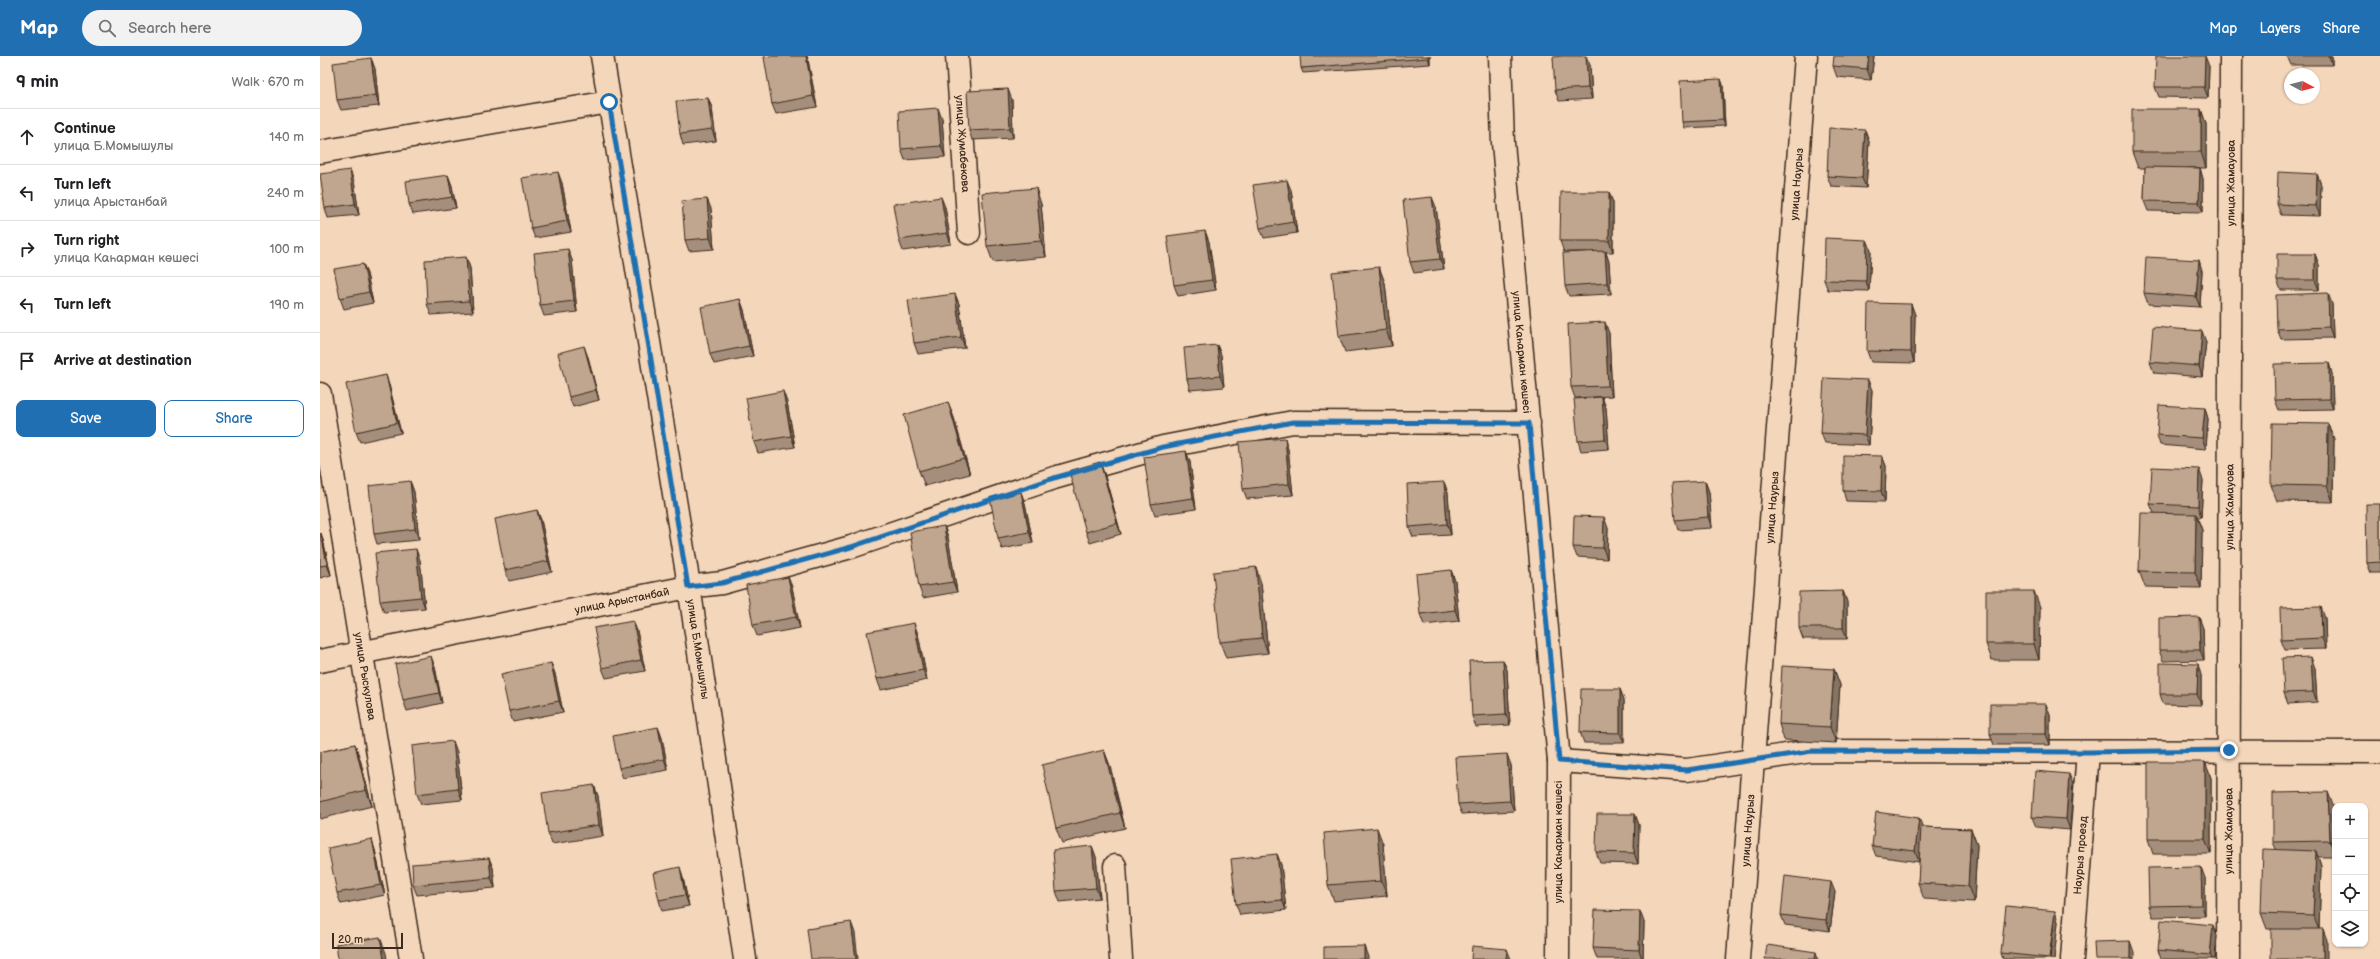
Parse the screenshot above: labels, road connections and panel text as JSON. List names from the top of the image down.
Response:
{
  "streets": {
    "street": [
      "улица Жумабекова",
      "улица Наурыз",
      "улица Жамауова",
      "улица Каһарман көшесі",
      "улица Арыстанбай",
      "улица Б.Момышулы",
      "улица Рыскулова",
      "Наурыз проезд"
    ]
  },
  "crossings": [
    ["улица Каһарман көшесі", "улица Арыстанбай"],
    ["улица Арыстанбай", "улица Б.Момышулы"],
    ["улица Арыстанбай", "улица Рыскулова"]
  ],
  "scale_bar": "20 m",
  "north": "right",
  "page": {
    "header": "Map",
    "search": "Search here",
    "nav": ["Map", "Layers", "Share"],
    "heading": ["9 min", "Walk · 670 m"],
    "list": [
      ["Continue", "улица Б.Момышулы", "140 m"],
      ["Turn left", "улица Арыстанбай", "240 m"],
      ["Turn right", "улица Каһарман көшесі", "100 m"],
      ["Turn left", "190 m"],
      "Arrive at destination"
    ],
    "buttons": ["Save", "Share"],
    "map_buttons": ["+", "−"],
    "scale": "20 m"
  }
}
